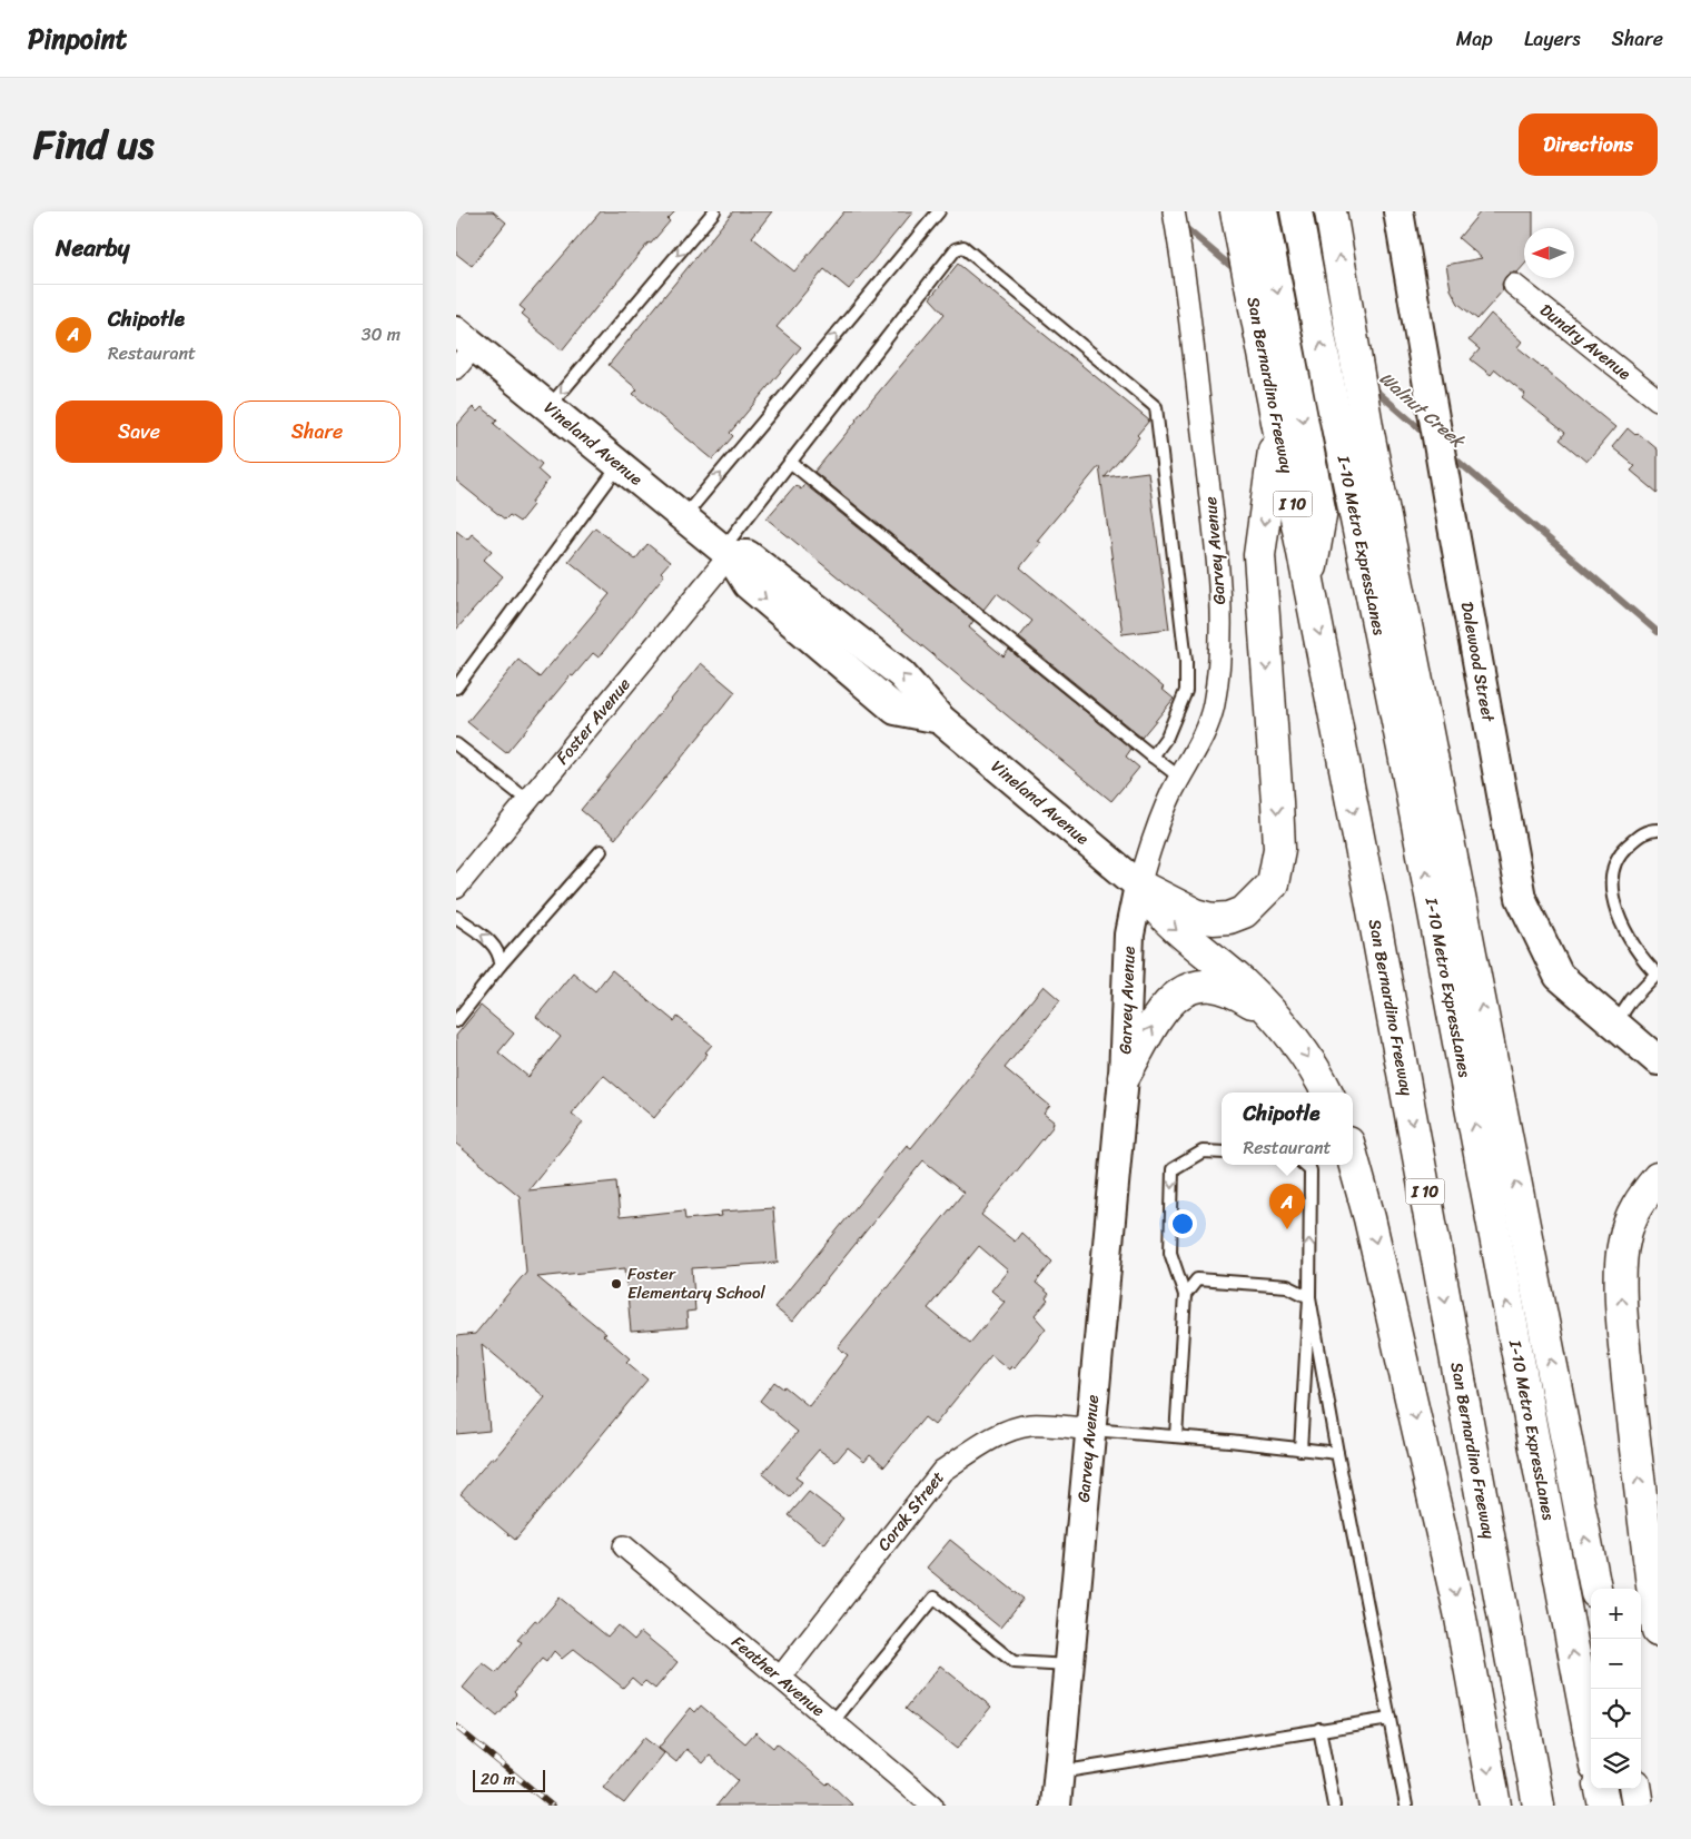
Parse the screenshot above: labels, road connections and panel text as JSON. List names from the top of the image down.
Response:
{
  "streets": {
    "highway": ["San Bernardino Freeway", "I 10", "I-10 Metro ExpressLanes"],
    "street": [
      "Dundry Avenue",
      "Vineland Avenue",
      "Garvey Avenue",
      "Dalewood Street",
      "Foster Avenue",
      "Corak Street",
      "Feather Avenue"
    ]
  },
  "crossings": [
    ["San Bernardino Freeway", "I-10 Metro ExpressLanes"],
    ["Vineland Avenue", "Garvey Avenue"],
    ["Vineland Avenue", "Foster Avenue"],
    ["Garvey Avenue", "Corak Street"],
    ["Corak Street", "Feather Avenue"]
  ],
  "water": ["Walnut Creek"],
  "places": ["Foster Elementary School"],
  "scale_bar": "20 m",
  "north": "left",
  "page": {
    "header": "Pinpoint",
    "nav": ["Map", "Layers", "Share"],
    "title": "Find us",
    "buttons": [
      "Directions",
      ["Save", "Share"]
    ],
    "heading": "Nearby",
    "list": [
      {
        "mark": "A",
        "name": "Chipotle",
        "note": "Restaurant",
        "value": "30 m"
      }
    ],
    "popup": ["Chipotle", "Restaurant"],
    "pins": "A",
    "map_buttons": ["+", "−"],
    "scale": "20 m"
  }
}
